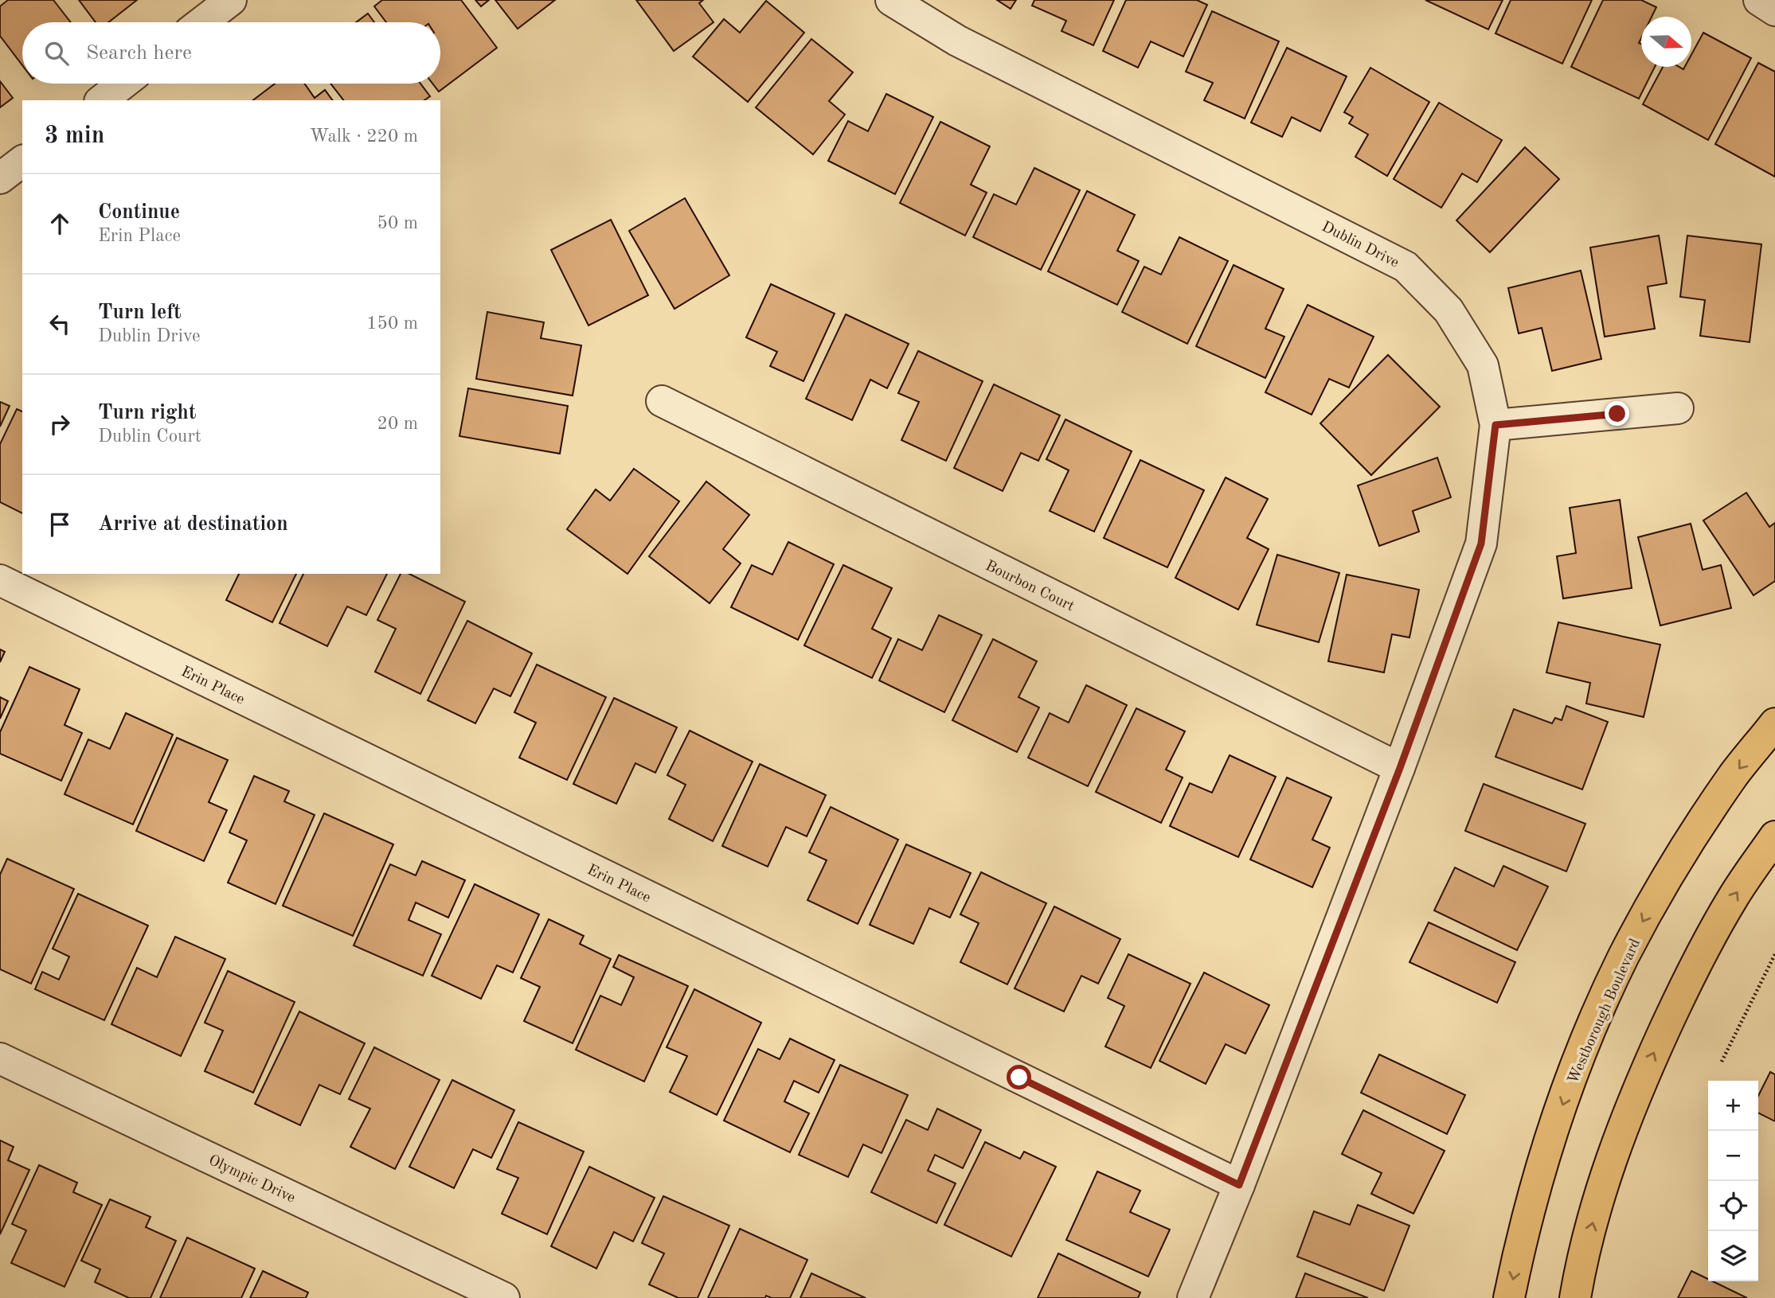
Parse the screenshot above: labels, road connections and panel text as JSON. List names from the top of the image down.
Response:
{
  "streets": {
    "main road": ["Westborough Boulevard"],
    "street": [
      "Dublin Drive",
      "Bourbon Court",
      "Erin Place",
      "Olympic Drive"
    ]
  },
  "crossings": [
    ["Dublin Drive", "Bourbon Court"],
    ["Dublin Drive", "Erin Place"]
  ],
  "north": "right",
  "page": {
    "search": "Search here",
    "heading": ["3 min", "Walk · 220 m"],
    "list": [
      ["Continue", "Erin Place", "50 m"],
      ["Turn left", "Dublin Drive", "150 m"],
      ["Turn right", "Dublin Court", "20 m"],
      "Arrive at destination"
    ],
    "map_buttons": ["+", "−"]
  }
}
